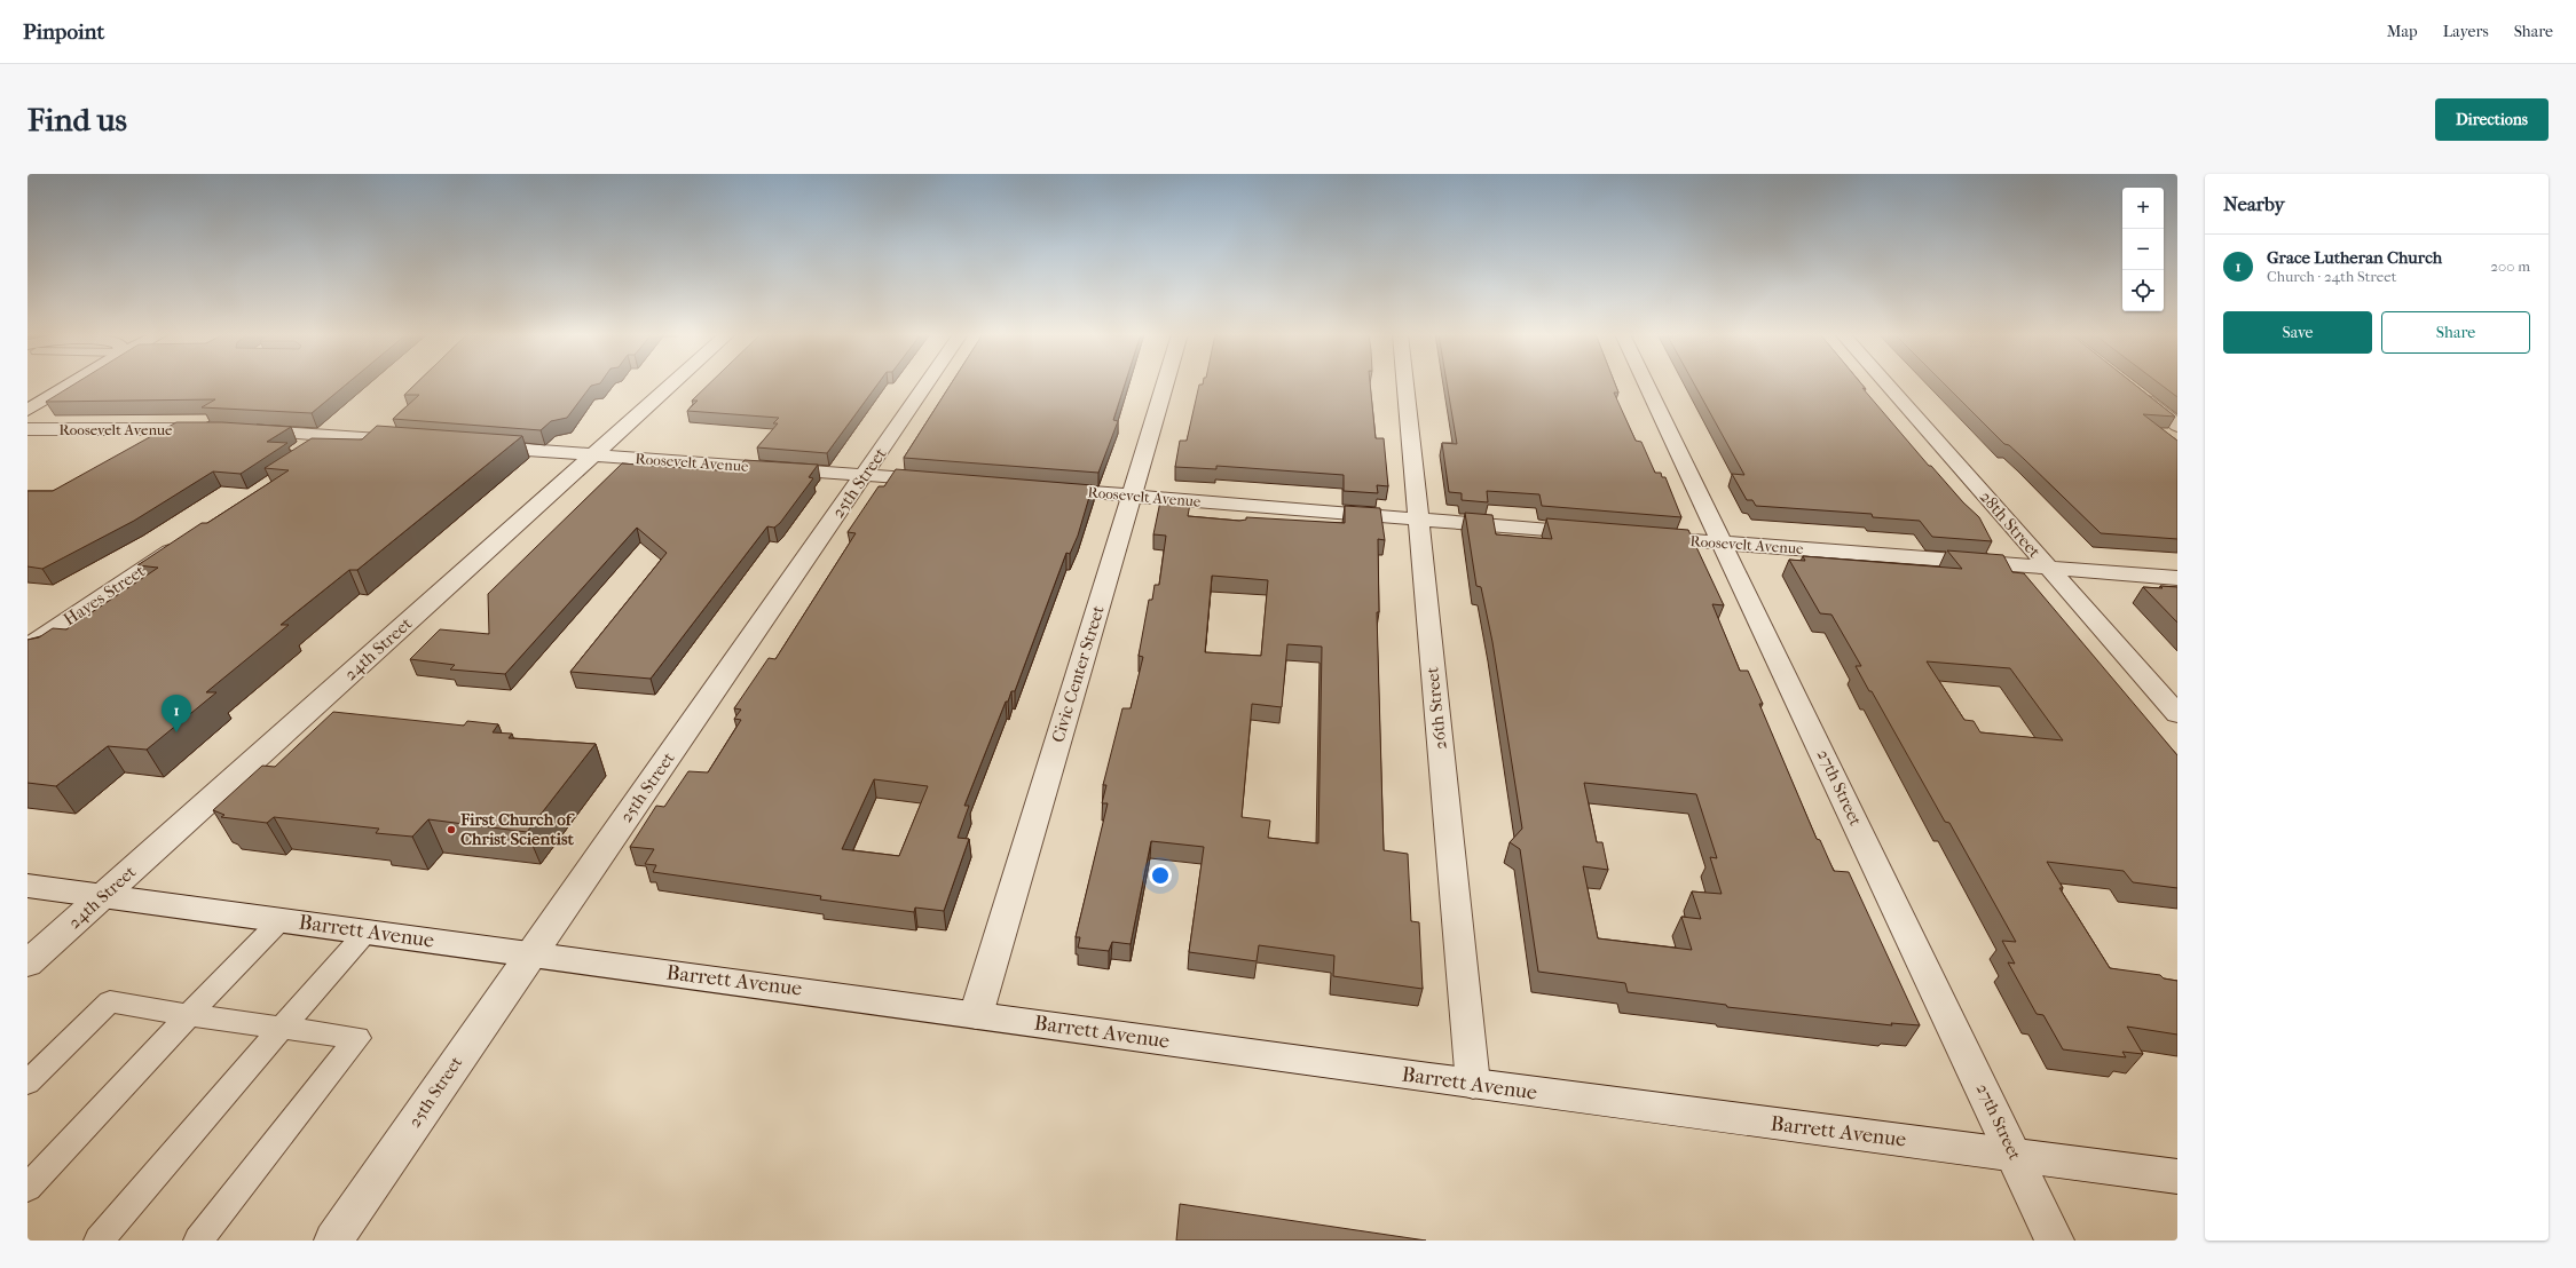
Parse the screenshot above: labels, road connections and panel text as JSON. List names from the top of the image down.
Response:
{
  "streets": {
    "street": [
      "Roosevelt Avenue",
      "25th Street",
      "28th Street",
      "Hayes Street",
      "24th Street",
      "Civic Center Street",
      "26th Street",
      "27th Street",
      "Barrett Avenue"
    ]
  },
  "crossings": [
    ["Roosevelt Avenue", "25th Street"],
    ["Roosevelt Avenue", "28th Street"],
    ["Roosevelt Avenue", "24th Street"],
    ["Roosevelt Avenue", "Civic Center Street"],
    ["Roosevelt Avenue", "26th Street"],
    ["Roosevelt Avenue", "27th Street"],
    ["25th Street", "Barrett Avenue"],
    ["24th Street", "Barrett Avenue"],
    ["Civic Center Street", "Barrett Avenue"],
    ["26th Street", "Barrett Avenue"],
    ["27th Street", "Barrett Avenue"]
  ],
  "places": ["First Church of Christ Scientist"],
  "page": {
    "header": "Pinpoint",
    "nav": ["Map", "Layers", "Share"],
    "buttons": [
      "Directions",
      ["Save", "Share"]
    ],
    "title": "Find us",
    "heading": "Nearby",
    "map_buttons": ["+", "−"],
    "list": [
      {
        "mark": "1",
        "name": "Grace Lutheran Church",
        "note": "Church · 24th Street",
        "value": "200 m"
      }
    ],
    "pins": "1"
  }
}
